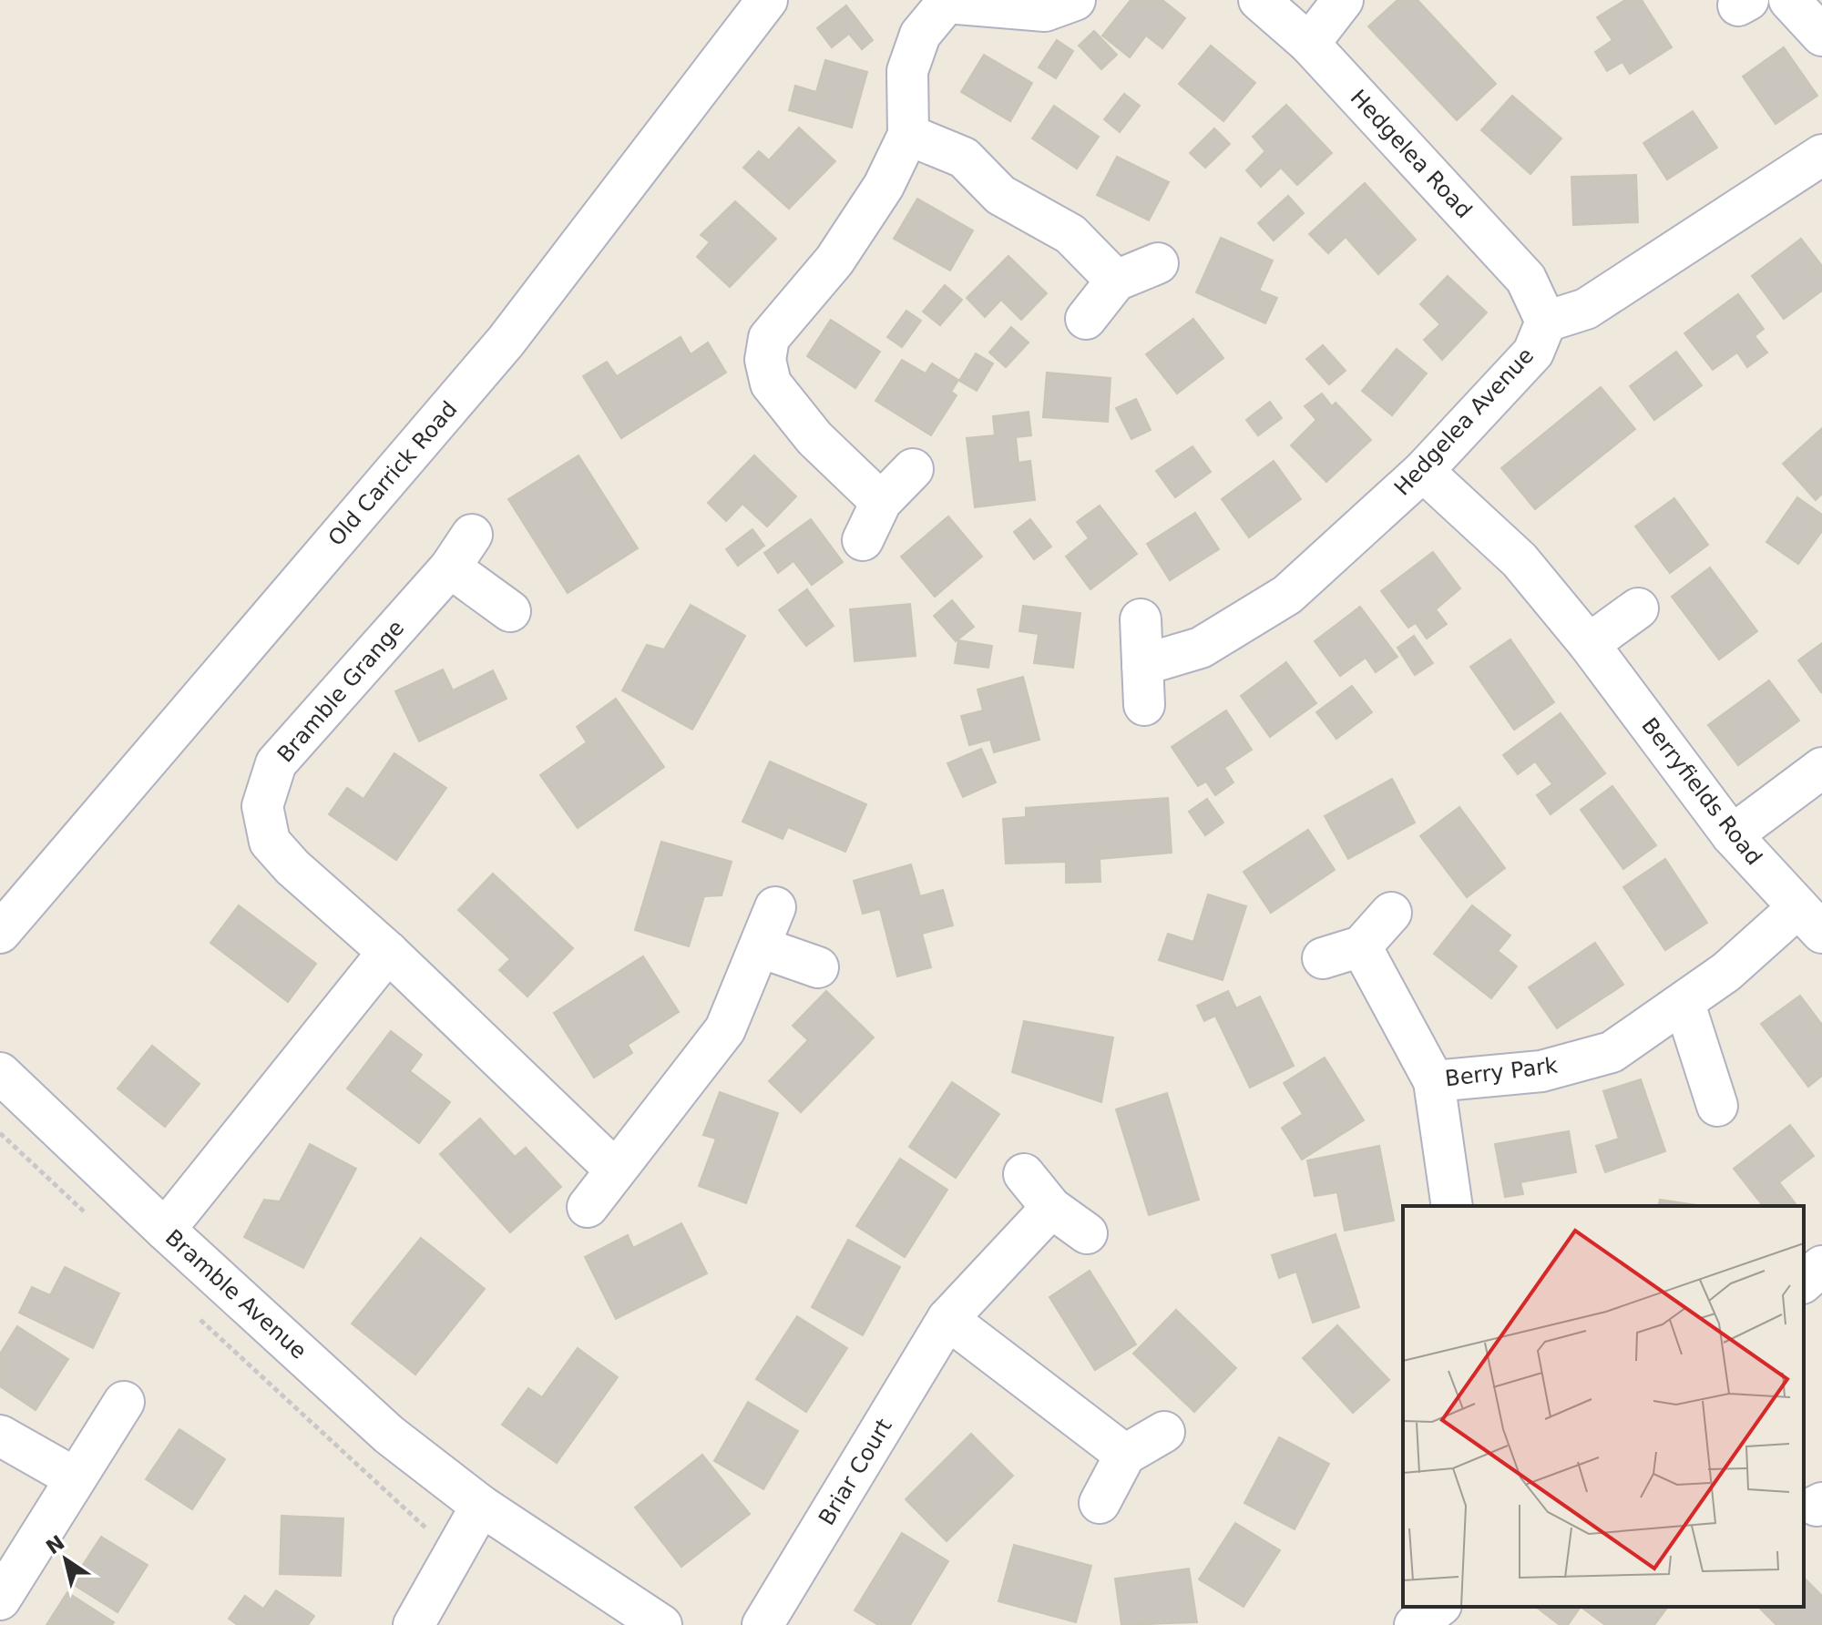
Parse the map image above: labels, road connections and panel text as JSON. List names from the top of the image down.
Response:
{
  "streets": {
    "street": [
      "Hedgelea Road",
      "Hedgelea Avenue",
      "Old Carrick Road",
      "Bramble Grange",
      "Berryfields Road",
      "Berry Park",
      "Bramble Avenue",
      "Briar Court"
    ]
  },
  "crossings": [
    ["Hedgelea Road", "Hedgelea Avenue"],
    ["Hedgelea Avenue", "Berryfields Road"],
    ["Berryfields Road", "Berry Park"]
  ],
  "north": "top left"
}
